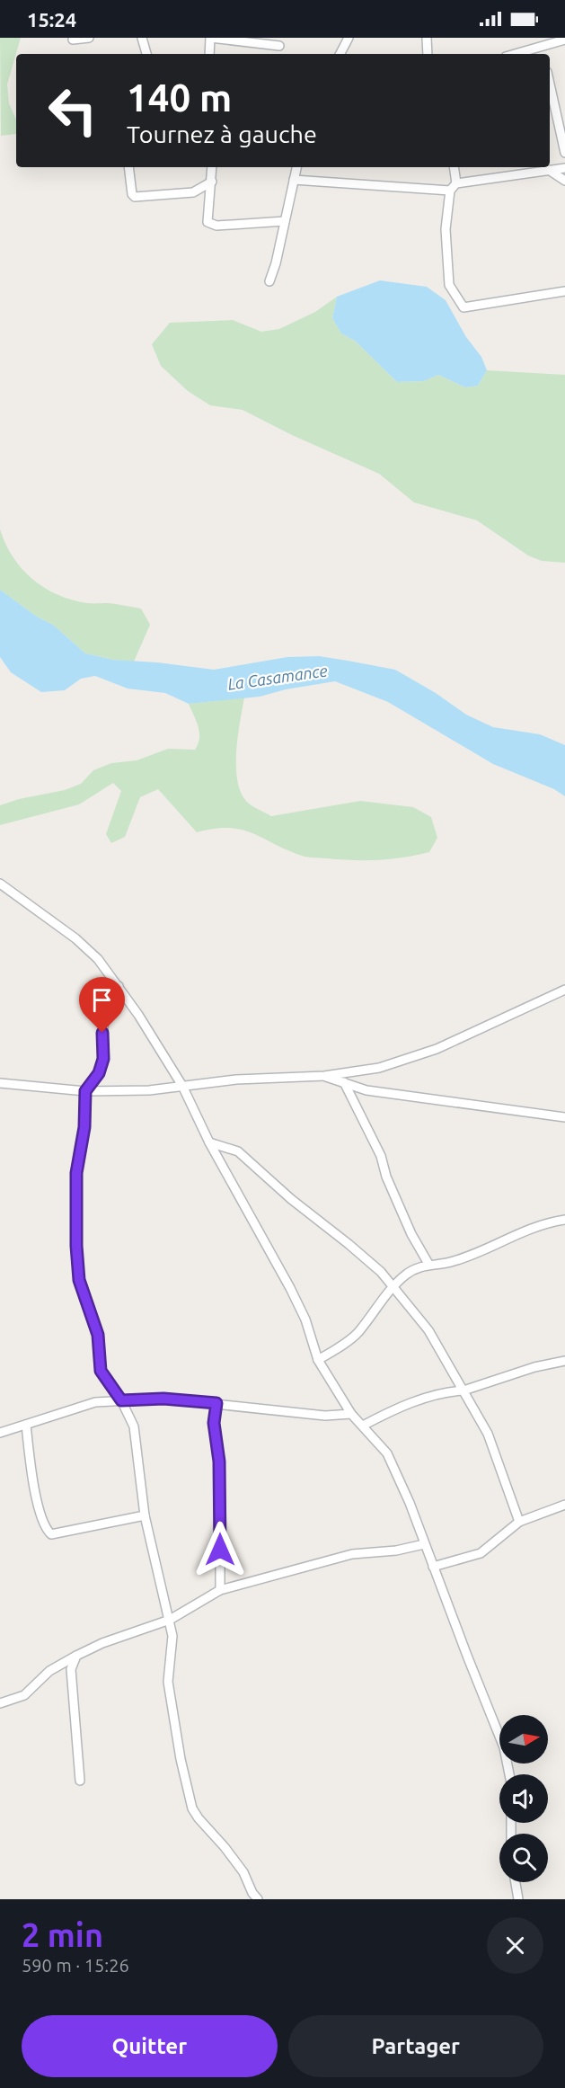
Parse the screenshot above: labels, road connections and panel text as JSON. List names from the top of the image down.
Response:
{
  "water": ["La Casamance"],
  "north": "right",
  "page": {
    "status": "15:24",
    "turn": ["140 m", "Tournez à gauche"],
    "heading": ["2 min", "590 m · 15:26"],
    "buttons": ["Quitter", "Partager"]
  }
}
